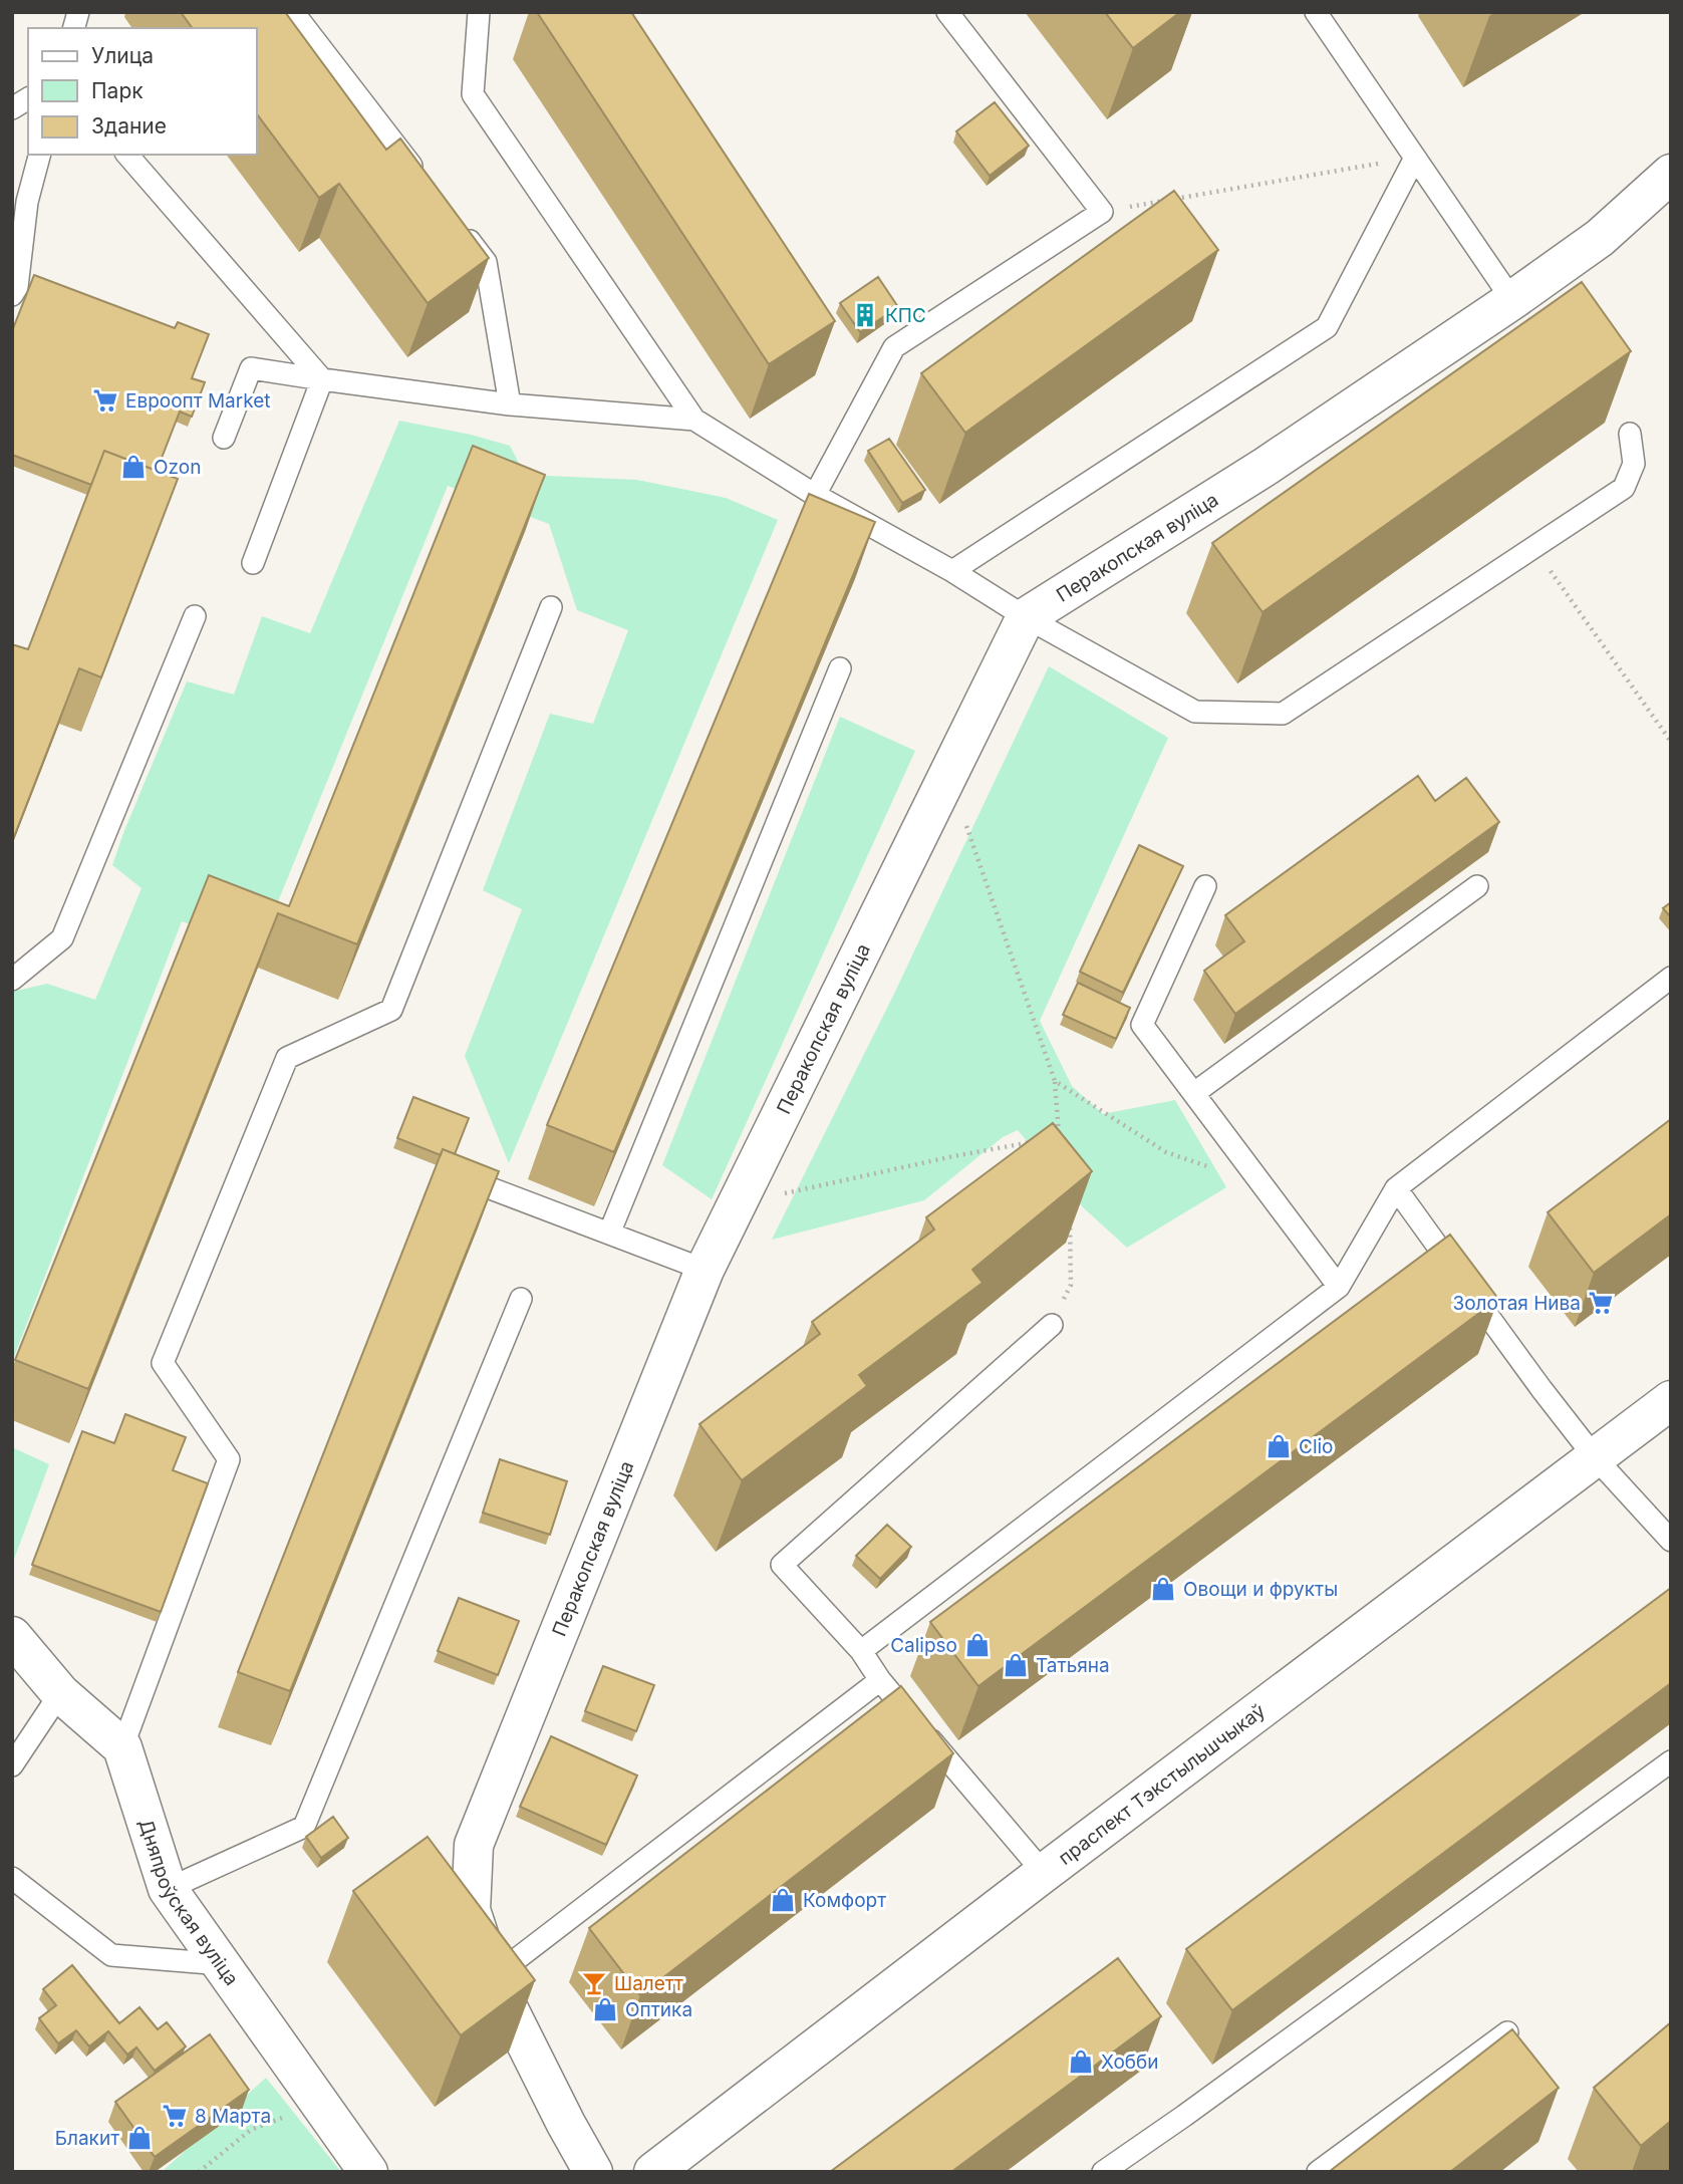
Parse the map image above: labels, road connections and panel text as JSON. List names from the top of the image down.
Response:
{
  "streets": {
    "street": ["Перакопская вуліца", "праспект Тэкстыльшчыкаў", "Дняпроўская вуліца"]
  },
  "places": {
    "building": ["КПС"],
    "supermarket": ["Евроопт Market", "Золотая Нива", "8 Марта"],
    "shop": [
      "Ozon",
      "Clio",
      "Овощи и фрукты",
      "Calipso",
      "Татьяна",
      "Комфорт",
      "Оптика",
      "Хобби",
      "Блакит"
    ],
    "bar": ["Шалетт"]
  },
  "legend": ["Улица", "Парк", "Здание"]
}
